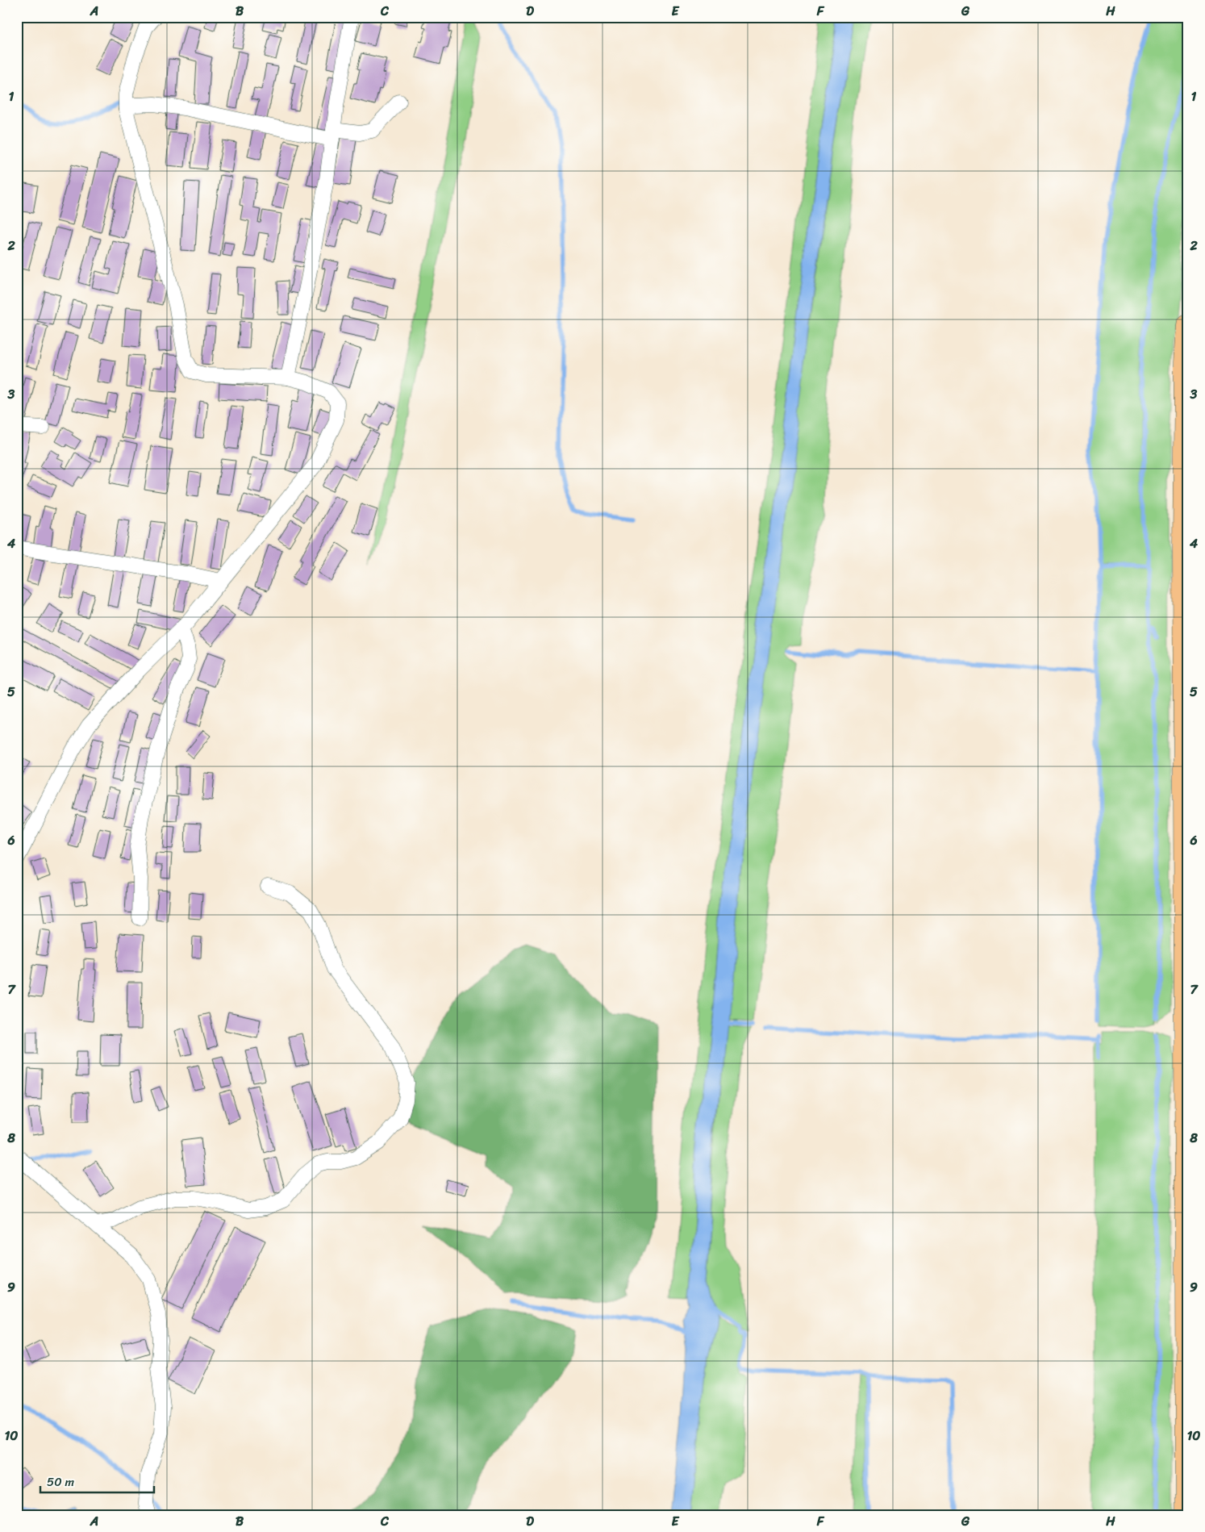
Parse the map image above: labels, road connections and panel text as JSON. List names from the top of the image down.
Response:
{
  "scale_bar": "50 m",
  "grid": {
    "columns": [
      "A",
      "B",
      "C",
      "D",
      "E",
      "F",
      "G",
      "H"
    ],
    "rows": [
      "1",
      "2",
      "3",
      "4",
      "5",
      "6",
      "7",
      "8",
      "9",
      "10"
    ]
  }
}
